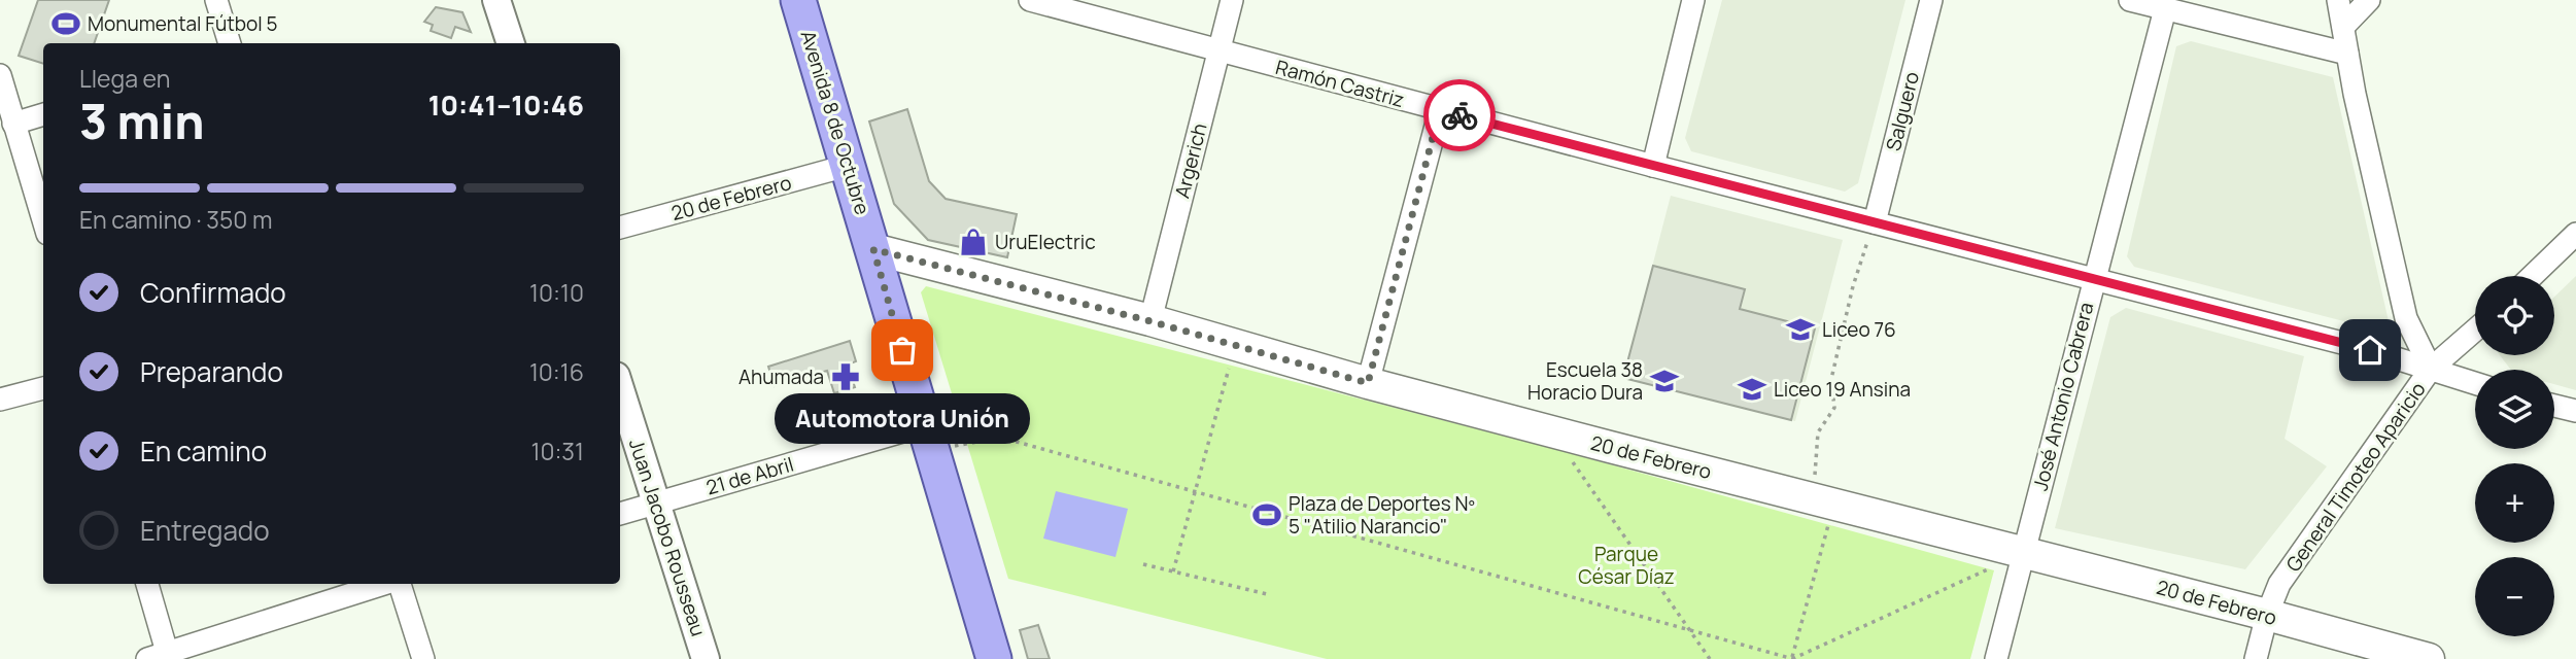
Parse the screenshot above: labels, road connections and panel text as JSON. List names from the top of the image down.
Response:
{
  "streets": {
    "main road": ["Avenida 8 de Octubre", "20 de Febrero"],
    "street": [
      "Ramón Castriz",
      "Salguero",
      "Argerich",
      "José Antonio Cabrera",
      "21 de Abril",
      "General Timoteo Aparicio",
      "Juan Jacobo Rousseau"
    ]
  },
  "crossings": [
    ["Ramón Castriz", "Salguero"],
    ["Ramón Castriz", "Argerich"],
    ["Ramón Castriz", "José Antonio Cabrera"],
    ["Ramón Castriz", "General Timoteo Aparicio"],
    ["Avenida 8 de Octubre", "20 de Febrero"],
    ["Avenida 8 de Octubre", "21 de Abril"],
    ["Argerich", "20 de Febrero"],
    ["20 de Febrero", "José Antonio Cabrera"],
    ["20 de Febrero", "General Timoteo Aparicio"],
    ["21 de Abril", "Juan Jacobo Rousseau"]
  ],
  "parks": ["Parque César Díaz"],
  "places": {
    "sports": ["Monumental Fútbol 5", "Plaza de Deportes Nº 5 \"Atilio Narancio\""],
    "shop": ["UruElectric"],
    "school or university": ["Liceo 76", "Escuela 38 Horacio Dura", "Liceo 19 Ansina"],
    "other": ["Automotora Unión"],
    "pharmacy": ["Ahumada"]
  },
  "page": {
    "heading": ["3 min", "Llega en", "10:41–10:46"],
    "bar": "En camino · 350 m",
    "list": [
      ["Confirmado", "10:10"],
      ["Preparando", "10:16"],
      ["En camino", "10:31"],
      "Entregado"
    ],
    "map_buttons": ["+", "−"],
    "bubble": "Automotora Unión"
  }
}
